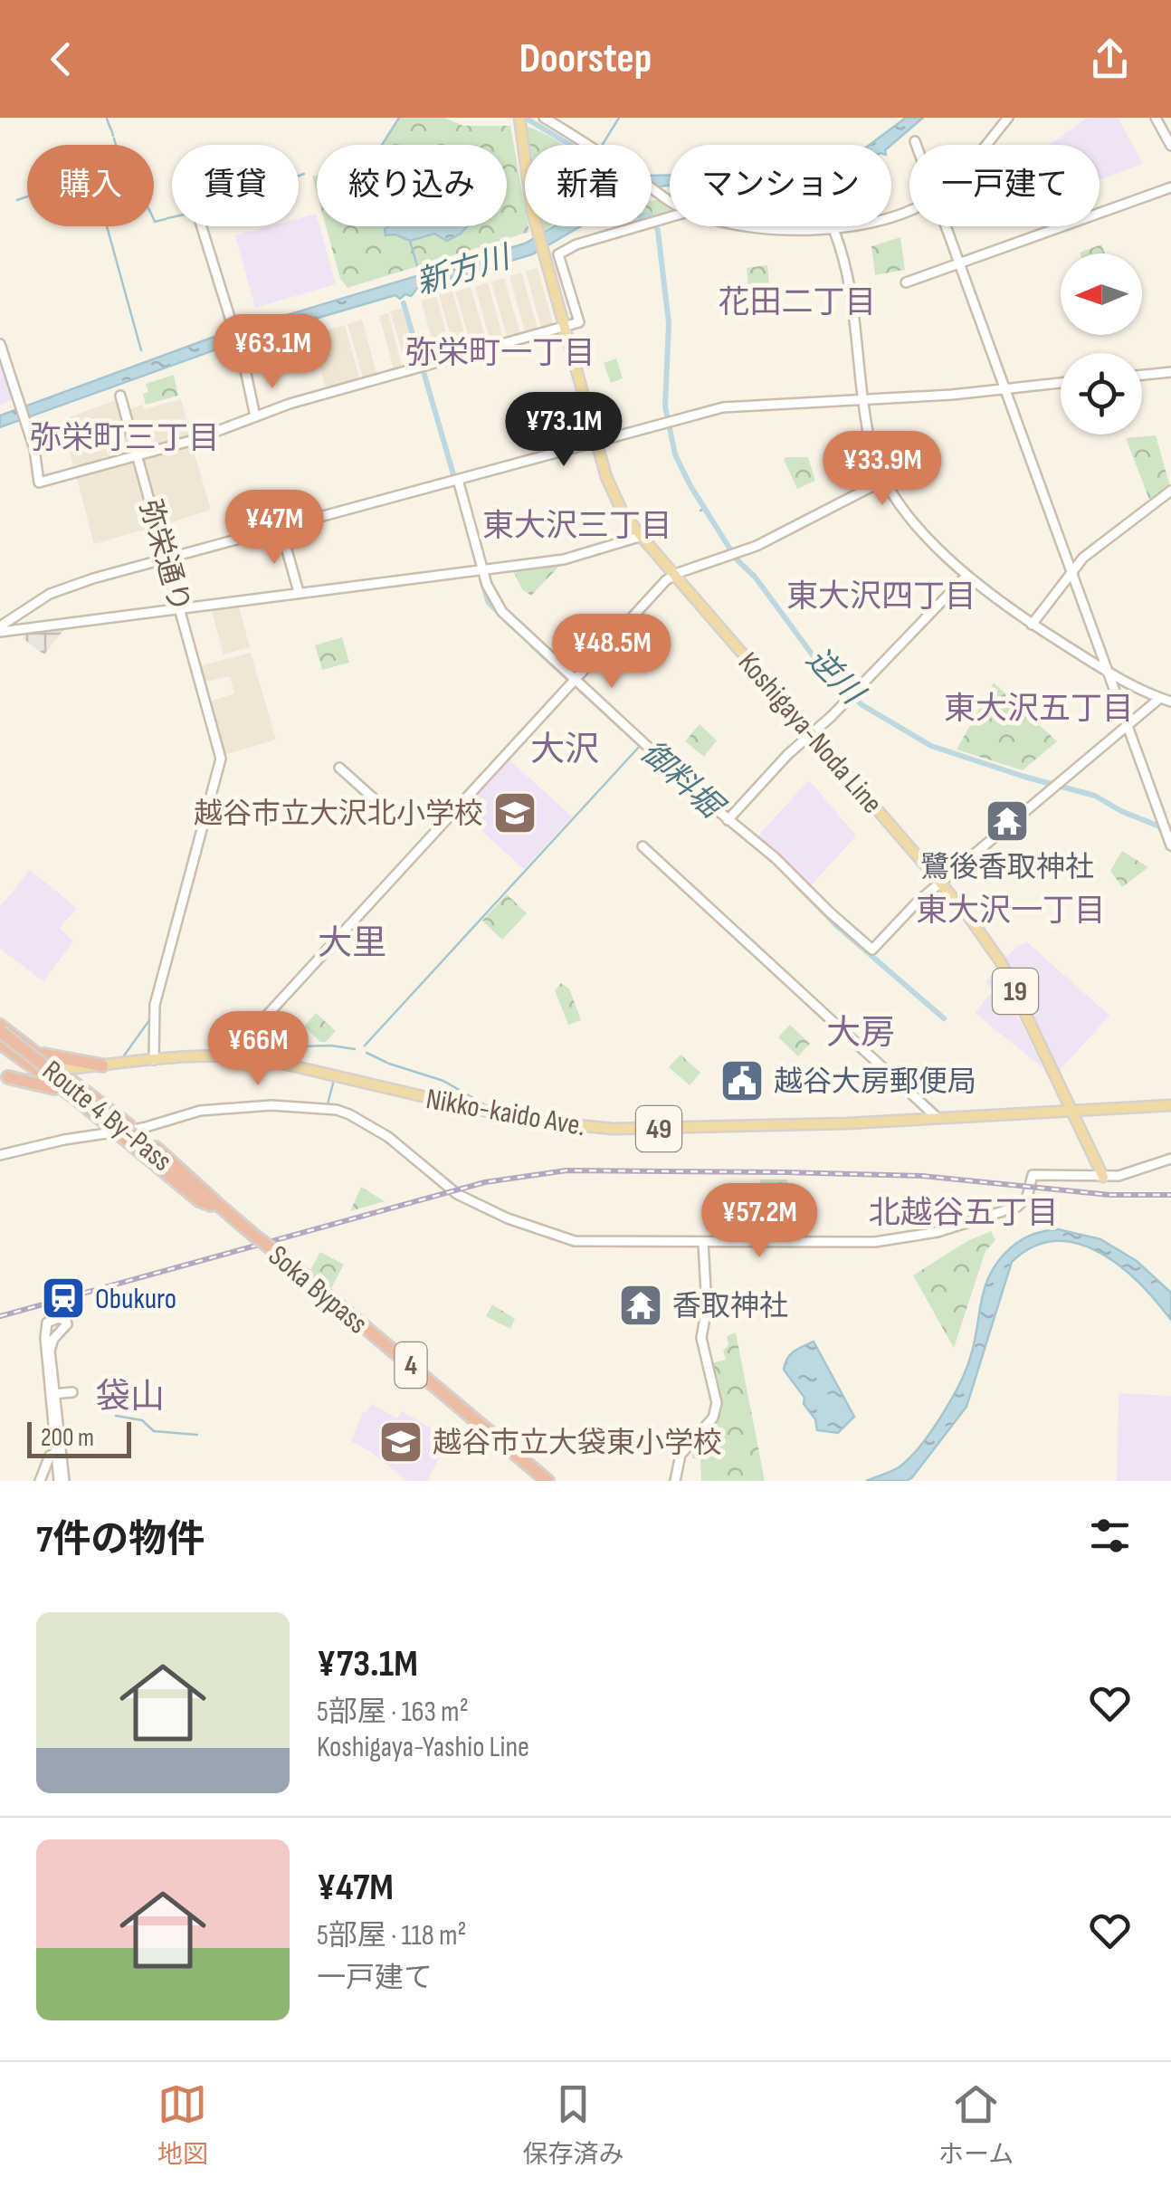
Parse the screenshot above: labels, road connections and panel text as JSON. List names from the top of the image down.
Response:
{
  "streets": {
    "highway": [
      "Nikko-kaido Ave.",
      "Route 4 By-Pass",
      "Soka Bypass",
      "4"
    ],
    "main road": ["Koshigaya-Noda Line", "19", "49"],
    "street": ["弥栄通り"]
  },
  "crossings": [
    ["弥栄通り", "Nikko-kaido Ave."],
    ["Koshigaya-Noda Line", "Nikko-kaido Ave."],
    ["Nikko-kaido Ave.", "4"],
    ["Route 4 By-Pass", "Soka Bypass"],
    ["Route 4 By-Pass", "4"],
    ["Soka Bypass", "4"]
  ],
  "districts": [
    "花田二丁目",
    "弥栄町一丁目",
    "弥栄町三丁目",
    "東大沢三丁目",
    "東大沢四丁目",
    "東大沢五丁目",
    "大沢",
    "東大沢一丁目",
    "大里",
    "大房",
    "北越谷五丁目",
    "袋山"
  ],
  "water": ["新方川", "逆川", "御料堀"],
  "places": {
    "school or university": ["越谷市立大沢北小学校", "越谷市立大袋東小学校"],
    "temple": ["鷺後香取神社", "香取神社"],
    "public building": ["越谷大房郵便局"],
    "station": ["Obukuro"]
  },
  "scale_bar": "200 m",
  "north": "left",
  "page": {
    "header": "Doorstep",
    "chip": [
      "購入",
      "賃貸",
      "絞り込み",
      "新着",
      "マンション",
      "一戸建て"
    ],
    "price": [
      "¥63.1M",
      "¥73.1M",
      "¥33.9M",
      "¥47M",
      "¥48.5M",
      "¥66M",
      "¥57.2M"
    ],
    "scale": "200 m",
    "heading": "7件の物件",
    "list": [
      {
        "name": "¥73.1M",
        "note": "5部屋 · 163 m² · Koshigaya-Yashio Line"
      },
      {
        "name": "¥47M",
        "note": "5部屋 · 118 m² · 一戸建て"
      }
    ],
    "tabs": ["地図", "保存済み", "ホーム"]
  }
}
